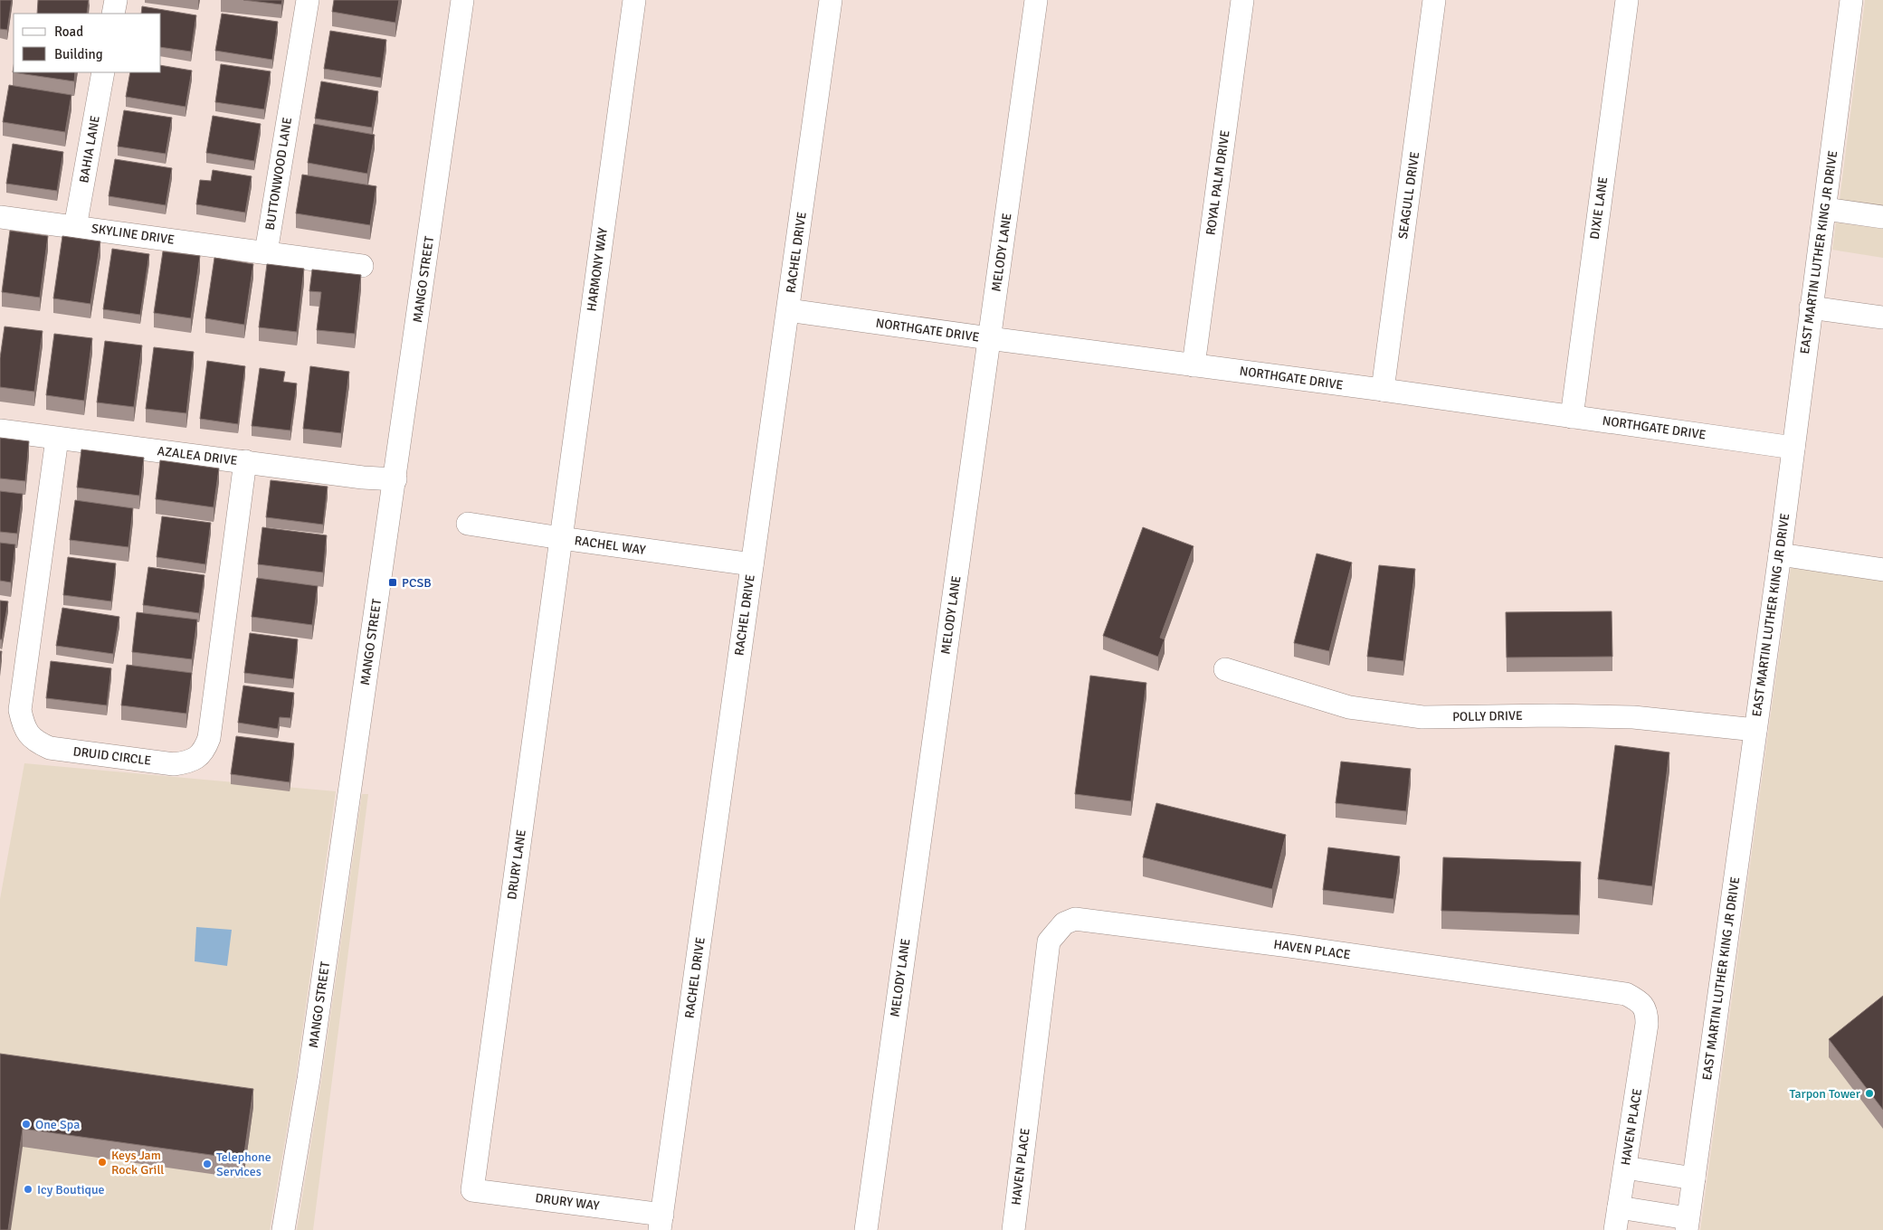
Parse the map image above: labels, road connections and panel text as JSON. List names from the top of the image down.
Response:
{
  "streets": {
    "street": [
      "BAHIA LANE",
      "BUTTONWOOD LANE",
      "ROYAL PALM DRIVE",
      "SEAGULL DRIVE",
      "DIXIE LANE",
      "SKYLINE DRIVE",
      "RACHEL DRIVE",
      "MELODY LANE",
      "EAST MARTIN LUTHER KING JR DRIVE",
      "HARMONY WAY",
      "MANGO STREET",
      "NORTHGATE DRIVE",
      "AZALEA DRIVE",
      "RACHEL WAY",
      "POLLY DRIVE",
      "DRUID CIRCLE",
      "DRURY LANE",
      "HAVEN PLACE",
      "DRURY WAY"
    ]
  },
  "crossings": [
    ["BAHIA LANE", "SKYLINE DRIVE"],
    ["BUTTONWOOD LANE", "SKYLINE DRIVE"],
    ["ROYAL PALM DRIVE", "NORTHGATE DRIVE"],
    ["SEAGULL DRIVE", "NORTHGATE DRIVE"],
    ["DIXIE LANE", "NORTHGATE DRIVE"],
    ["RACHEL DRIVE", "NORTHGATE DRIVE"],
    ["RACHEL DRIVE", "RACHEL WAY"],
    ["RACHEL DRIVE", "DRURY WAY"],
    ["MELODY LANE", "NORTHGATE DRIVE"],
    ["EAST MARTIN LUTHER KING JR DRIVE", "NORTHGATE DRIVE"],
    ["EAST MARTIN LUTHER KING JR DRIVE", "POLLY DRIVE"],
    ["HARMONY WAY", "RACHEL WAY"],
    ["HARMONY WAY", "DRURY LANE"],
    ["MANGO STREET", "AZALEA DRIVE"],
    ["AZALEA DRIVE", "DRUID CIRCLE"],
    ["RACHEL WAY", "DRURY LANE"],
    ["DRURY LANE", "DRURY WAY"]
  ],
  "places": {
    "transit": ["PCSB"],
    "other": [
      "Tarpon Tower",
      "One Spa",
      "Keys Jam Rock Grill",
      "Telephone Services",
      "Icy Boutique"
    ]
  },
  "legend": ["Road", "Building"]
}
